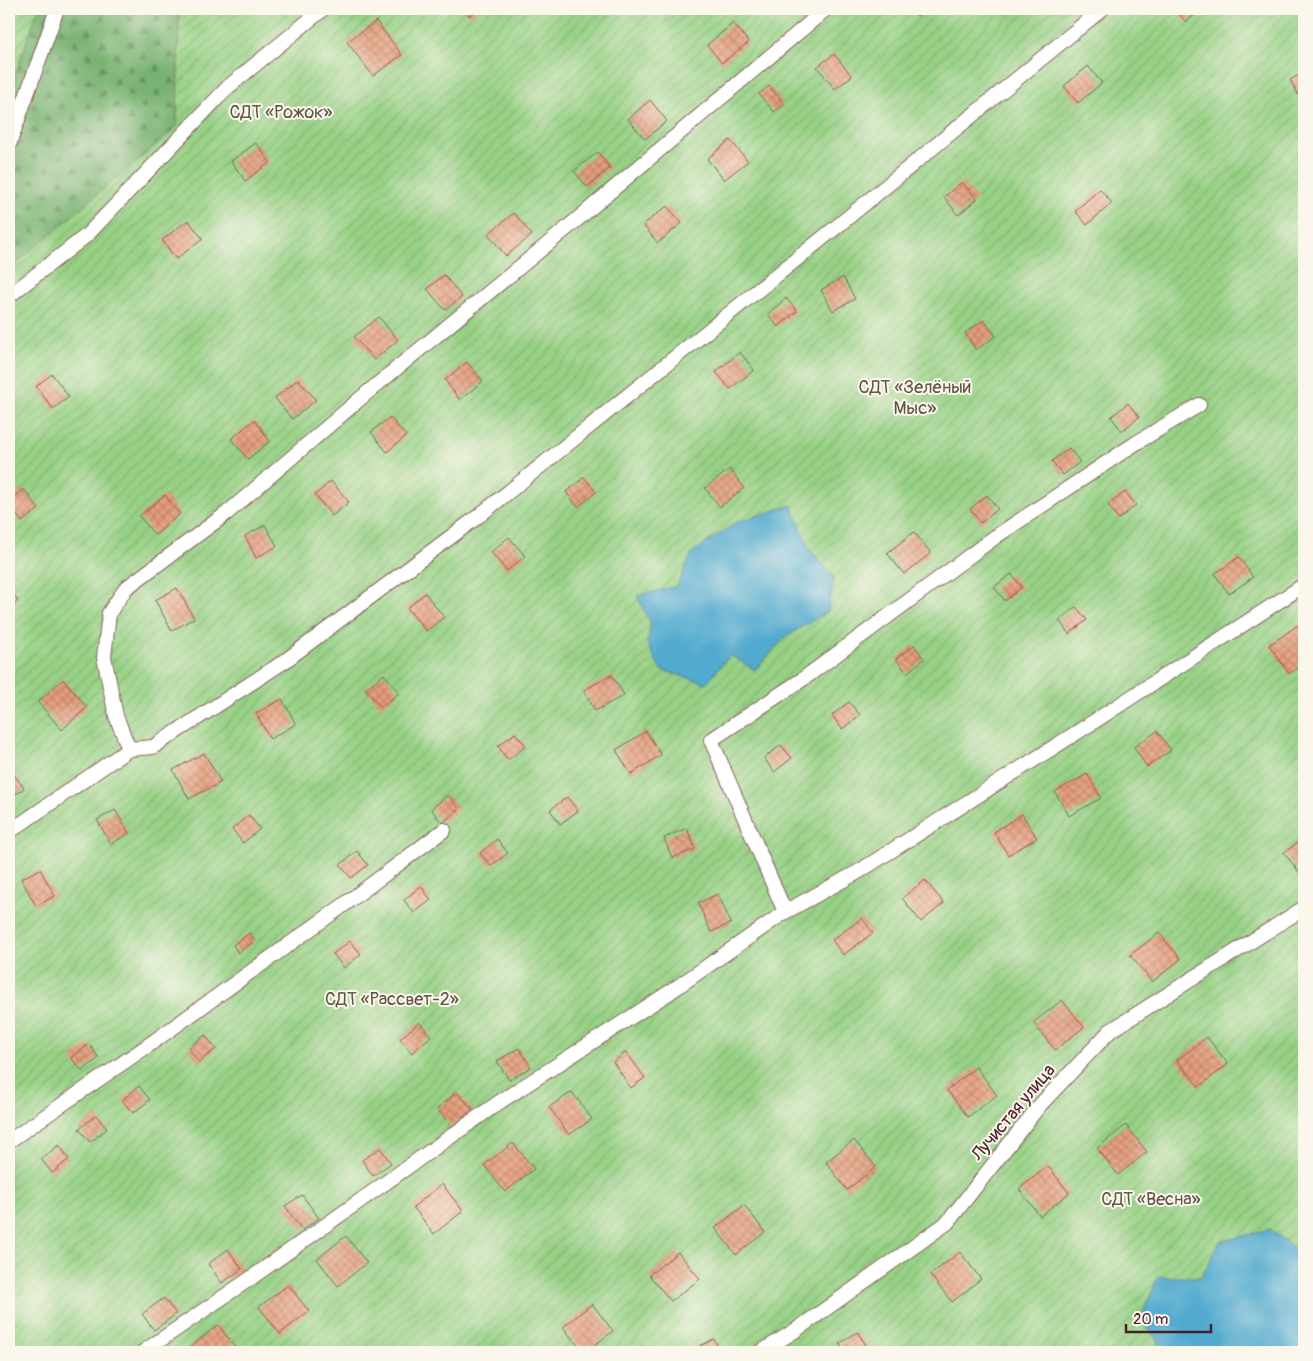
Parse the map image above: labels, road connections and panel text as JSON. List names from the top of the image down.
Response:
{
  "streets": {
    "lane": ["Лучистая улица"]
  },
  "parks": [
    "СДТ «Рожок»",
    "СДТ «Зелёный Мыс»",
    "СДТ «Рассвет-2»",
    "СДТ «Весна»"
  ],
  "scale_bar": "20 m"
}
